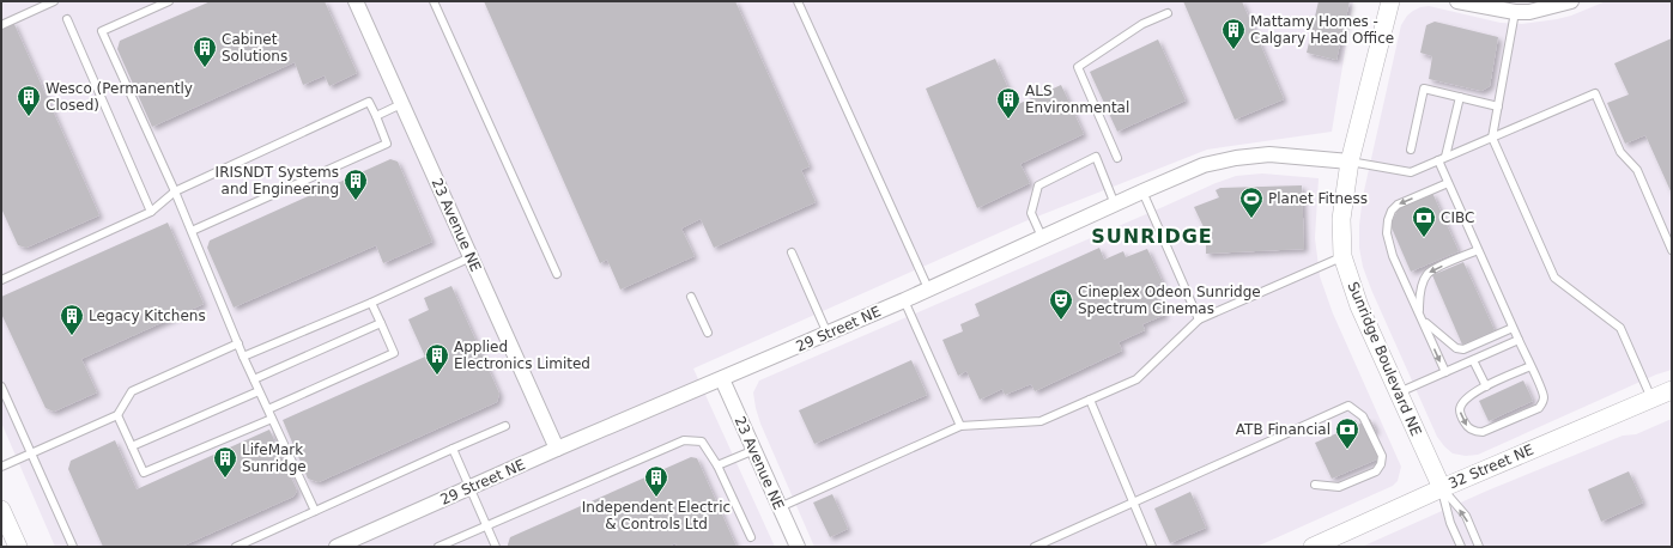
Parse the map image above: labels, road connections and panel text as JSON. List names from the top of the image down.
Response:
{
  "streets": {
    "street": [
      "23 Avenue NE",
      "29 Street NE",
      "Sunridge Boulevard NE",
      "32 Street NE"
    ]
  },
  "crossings": [
    ["23 Avenue NE", "29 Street NE"],
    ["29 Street NE", "Sunridge Boulevard NE"],
    ["Sunridge Boulevard NE", "32 Street NE"]
  ],
  "districts": ["SUNRIDGE"],
  "places": {
    "building": [
      "Mattamy Homes - Calgary Head Office",
      "Cabinet Solutions",
      "Wesco (Permanently Closed)",
      "ALS Environmental",
      "IRISNDT Systems and Engineering",
      "Legacy Kitchens",
      "Applied Electronics Limited",
      "LifeMark Sunridge",
      "Independent Electric & Controls Ltd"
    ],
    "sports": ["Planet Fitness"],
    "bank": ["CIBC", "ATB Financial"],
    "theatre": ["Cineplex Odeon Sunridge Spectrum Cinemas"]
  }
}
